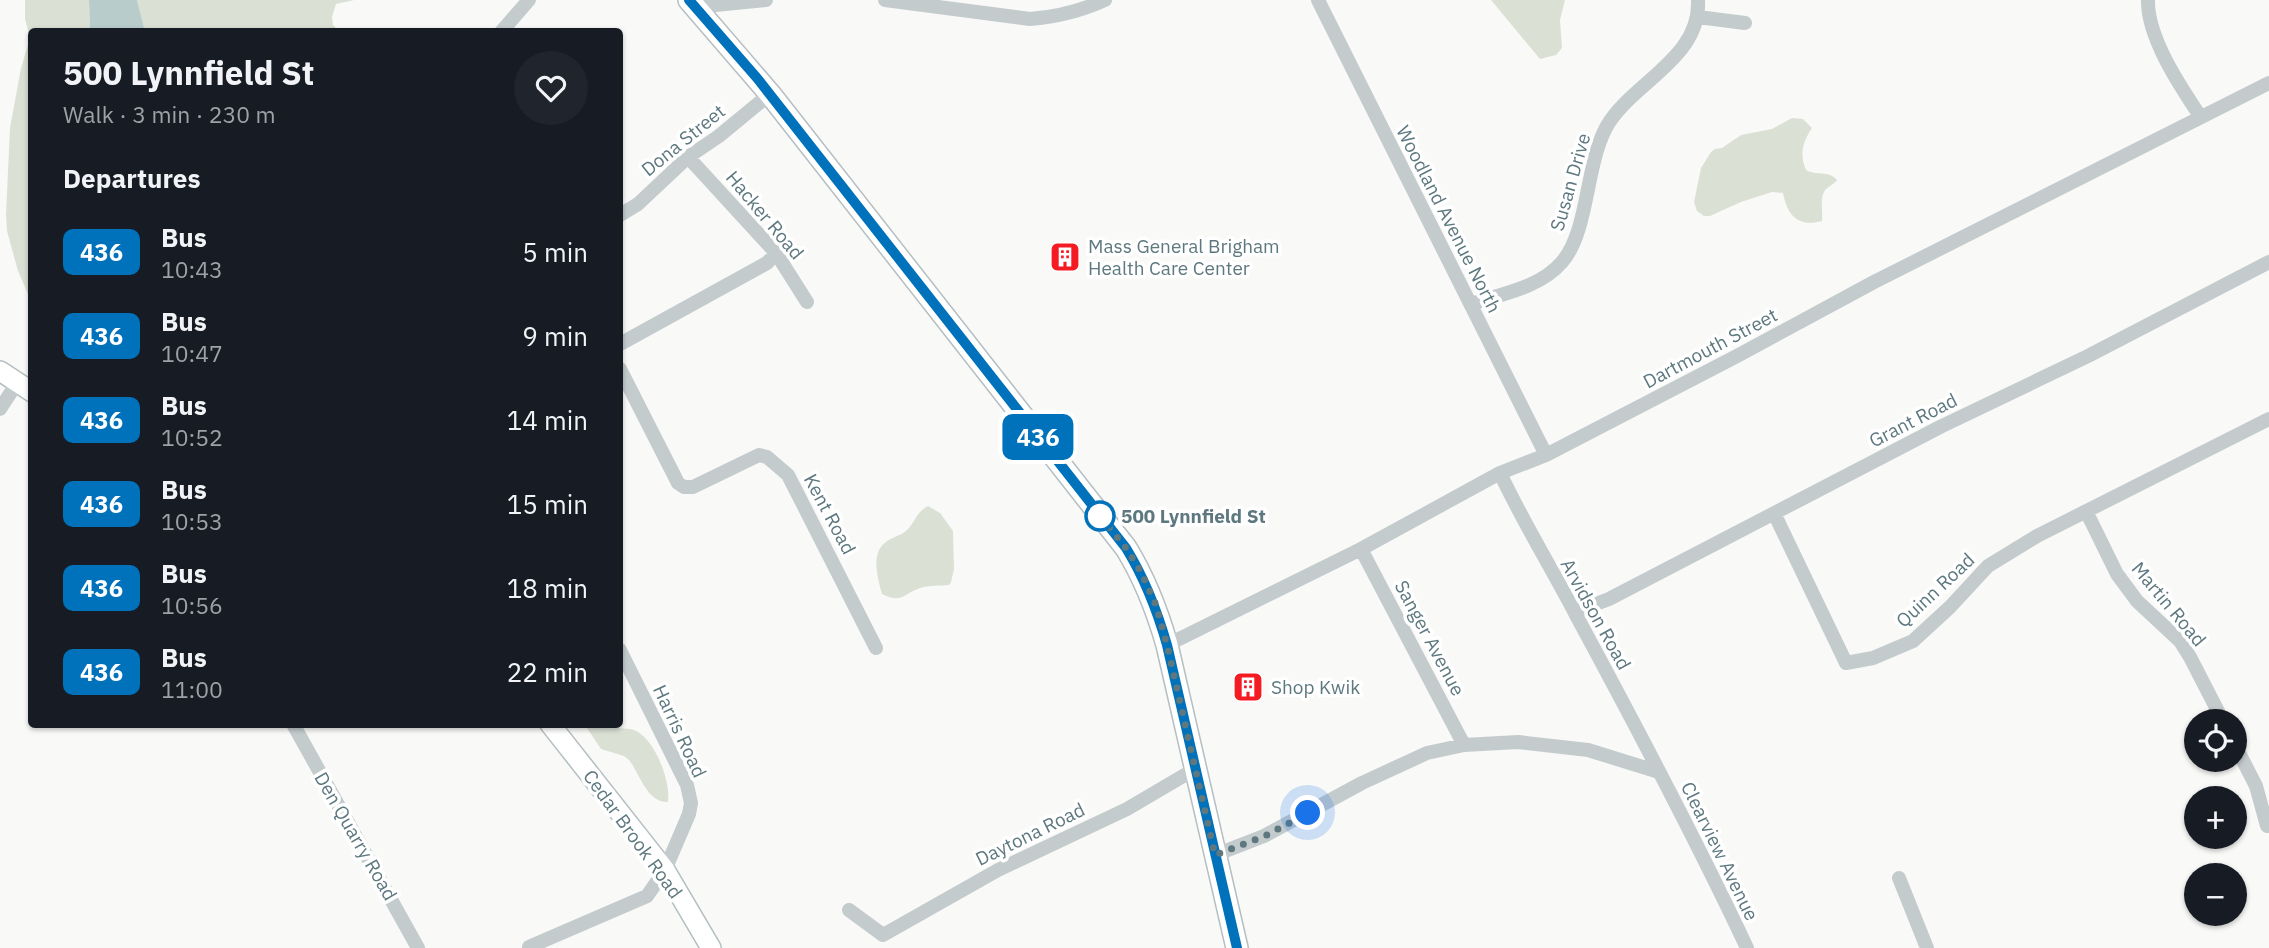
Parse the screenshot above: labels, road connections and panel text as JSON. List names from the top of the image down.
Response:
{
  "streets": {
    "street": [
      "Dona Street",
      "Susan Drive",
      "Hacker Road",
      "Woodland Avenue North",
      "Dartmouth Street",
      "Grant Road",
      "Kent Road",
      "Quinn Road",
      "Martin Road",
      "Arvidson Road",
      "Sanger Avenue",
      "Harris Road",
      "Cedar Brook Road",
      "Daytona Road",
      "Den Quarry Road",
      "Clearview Avenue"
    ]
  },
  "crossings": [
    ["Dona Street", "Hacker Road"],
    ["Susan Drive", "Woodland Avenue North"],
    ["Woodland Avenue North", "Dartmouth Street"],
    ["Dartmouth Street", "Arvidson Road"],
    ["Dartmouth Street", "Sanger Avenue"],
    ["Grant Road", "Quinn Road"],
    ["Grant Road", "Arvidson Road"],
    ["Quinn Road", "Martin Road"],
    ["Arvidson Road", "Clearview Avenue"],
    ["Harris Road", "Cedar Brook Road"]
  ],
  "places": {
    "building": ["Mass General Brigham Health Care Center", "Shop Kwik"],
    "other": ["500 Lynnfield St"]
  },
  "lines": ["bus line 436"],
  "page": {
    "on_map": "436",
    "heading": [
      ["500 Lynnfield St", "Walk · 3 min · 230 m"],
      "Departures"
    ],
    "list": [
      {
        "mark": "436",
        "name": "Bus",
        "note": "10:43",
        "value": "5 min"
      },
      {
        "mark": "436",
        "name": "Bus",
        "note": "10:47",
        "value": "9 min"
      },
      {
        "mark": "436",
        "name": "Bus",
        "note": "10:52",
        "value": "14 min"
      },
      {
        "mark": "436",
        "name": "Bus",
        "note": "10:53",
        "value": "15 min"
      },
      {
        "mark": "436",
        "name": "Bus",
        "note": "10:56",
        "value": "18 min"
      },
      {
        "mark": "436",
        "name": "Bus",
        "note": "11:00",
        "value": "22 min"
      }
    ],
    "map_buttons": ["+", "−"]
  }
}
